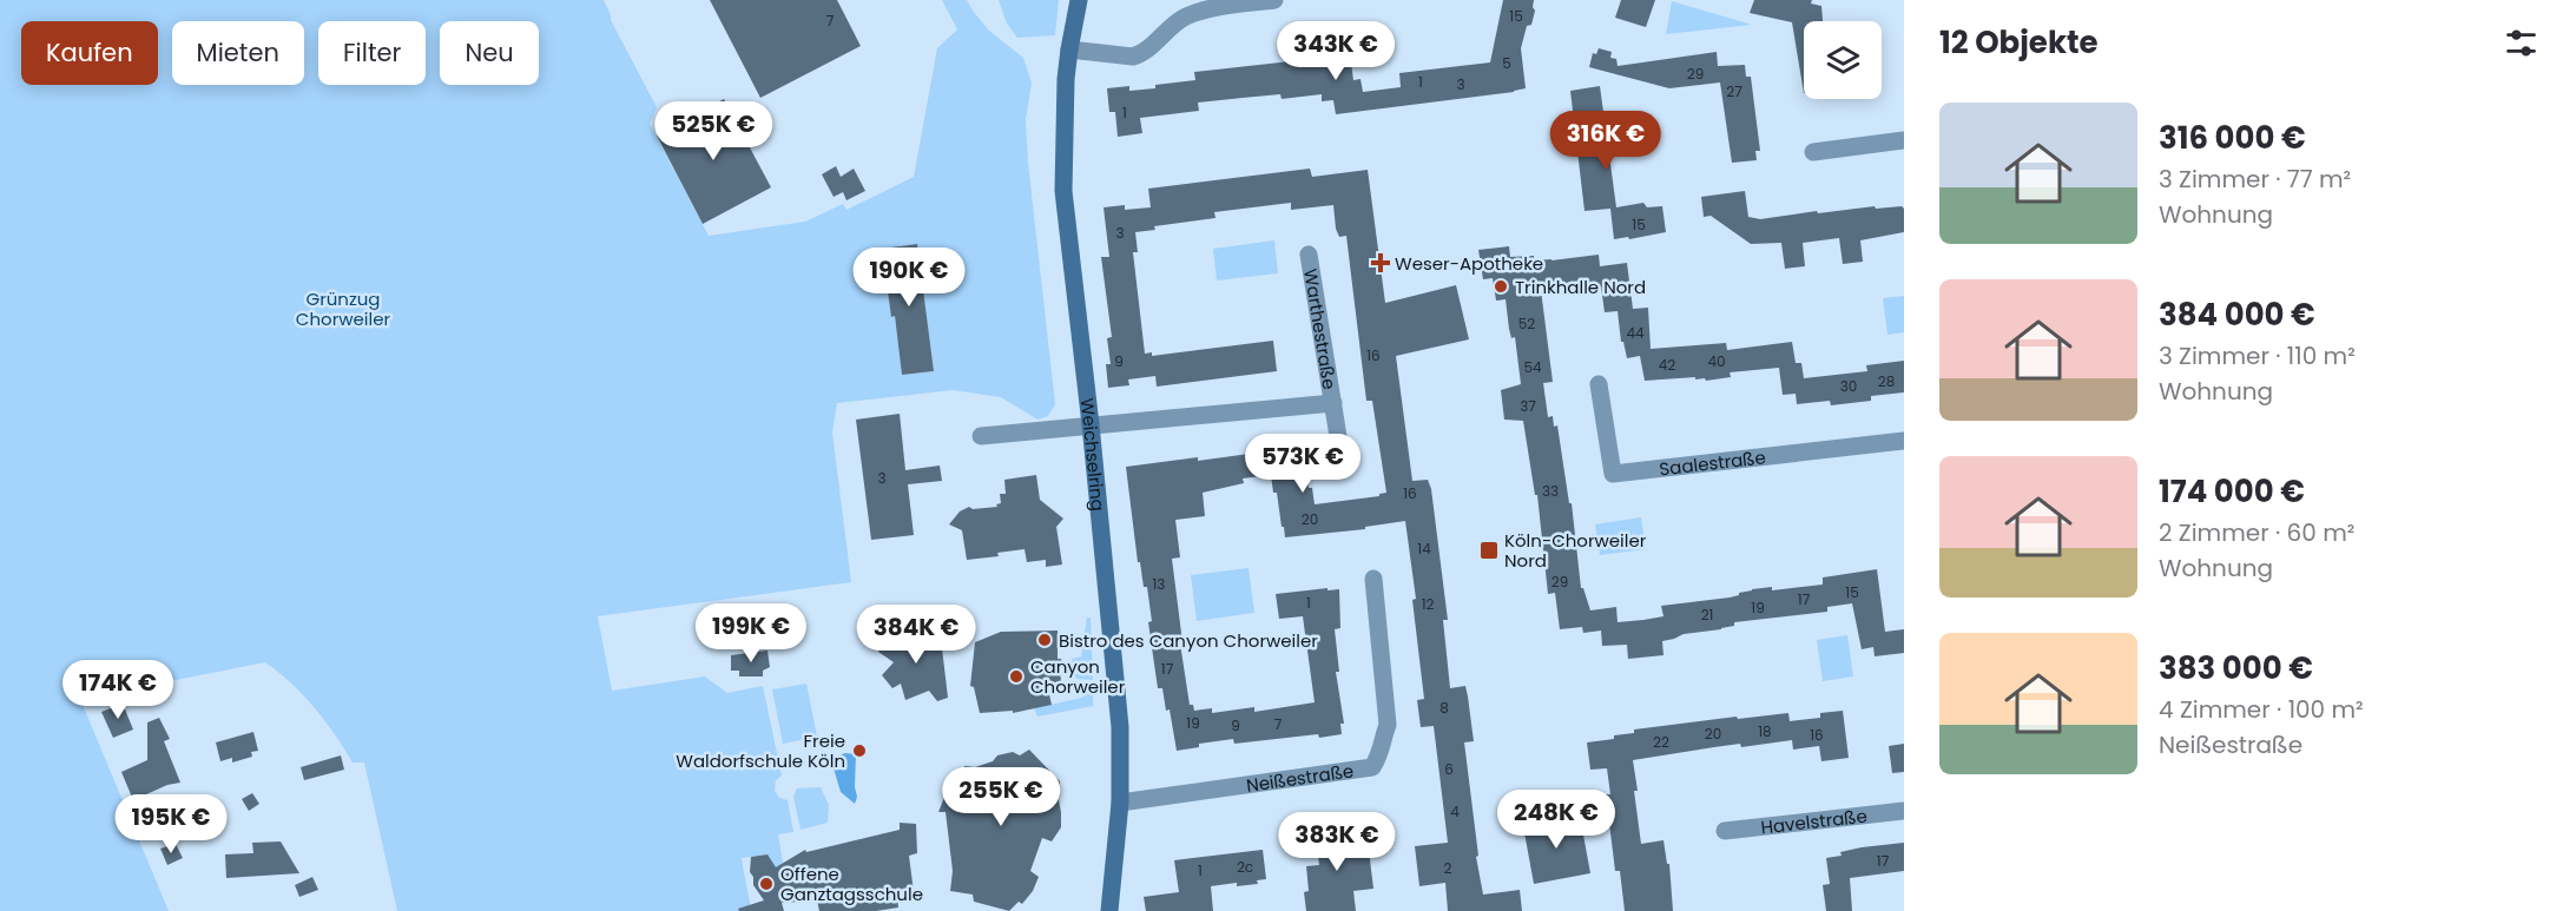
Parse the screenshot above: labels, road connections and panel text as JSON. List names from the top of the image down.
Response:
{
  "streets": {
    "street": [
      "Warthestraße",
      "Weichselring",
      "Saalestraße",
      "Neißestraße",
      "Havelstraße"
    ]
  },
  "crossings": [
    ["Warthestraße", "Weichselring"],
    ["Weichselring", "Neißestraße"]
  ],
  "parks": ["Grünzug Chorweiler"],
  "places": {
    "health": ["Weser-Apotheke"],
    "other": [
      "Trinkhalle Nord",
      "Bistro des Canyon Chorweiler",
      "Canyon Chorweiler",
      "Freie Waldorfschule Köln",
      "Offene Ganztagsschule"
    ],
    "transit": ["Köln-Chorweiler Nord"]
  },
  "house_numbers": [
    "15",
    "7",
    "5",
    "29",
    "1",
    "3",
    "27",
    "1",
    "15",
    "3",
    "52",
    "44",
    "16",
    "9",
    "40",
    "42",
    "54",
    "28",
    "30",
    "37",
    "3",
    "33",
    "16",
    "20",
    "14",
    "29",
    "13",
    "15",
    "17",
    "1",
    "12",
    "19",
    "21",
    "17",
    "8",
    "19",
    "7",
    "9",
    "18",
    "20",
    "16",
    "22",
    "6",
    "4",
    "17",
    "2c",
    "2",
    "1"
  ],
  "page": {
    "heading": "12 Objekte",
    "price": [
      "343K €",
      "525K €",
      "316K €",
      "190K €",
      "573K €",
      "199K €",
      "384K €",
      "174K €",
      "255K €",
      "248K €",
      "195K €",
      "383K €"
    ],
    "chip": [
      "Kaufen",
      "Mieten",
      "Filter",
      "Neu"
    ],
    "list": [
      {
        "name": "316 000 €",
        "note": "3 Zimmer · 77 m² · Wohnung"
      },
      {
        "name": "384 000 €",
        "note": "3 Zimmer · 110 m² · Wohnung"
      },
      {
        "name": "174 000 €",
        "note": "2 Zimmer · 60 m² · Wohnung"
      },
      {
        "name": "383 000 €",
        "note": "4 Zimmer · 100 m² · Neißestraße"
      }
    ]
  }
}
